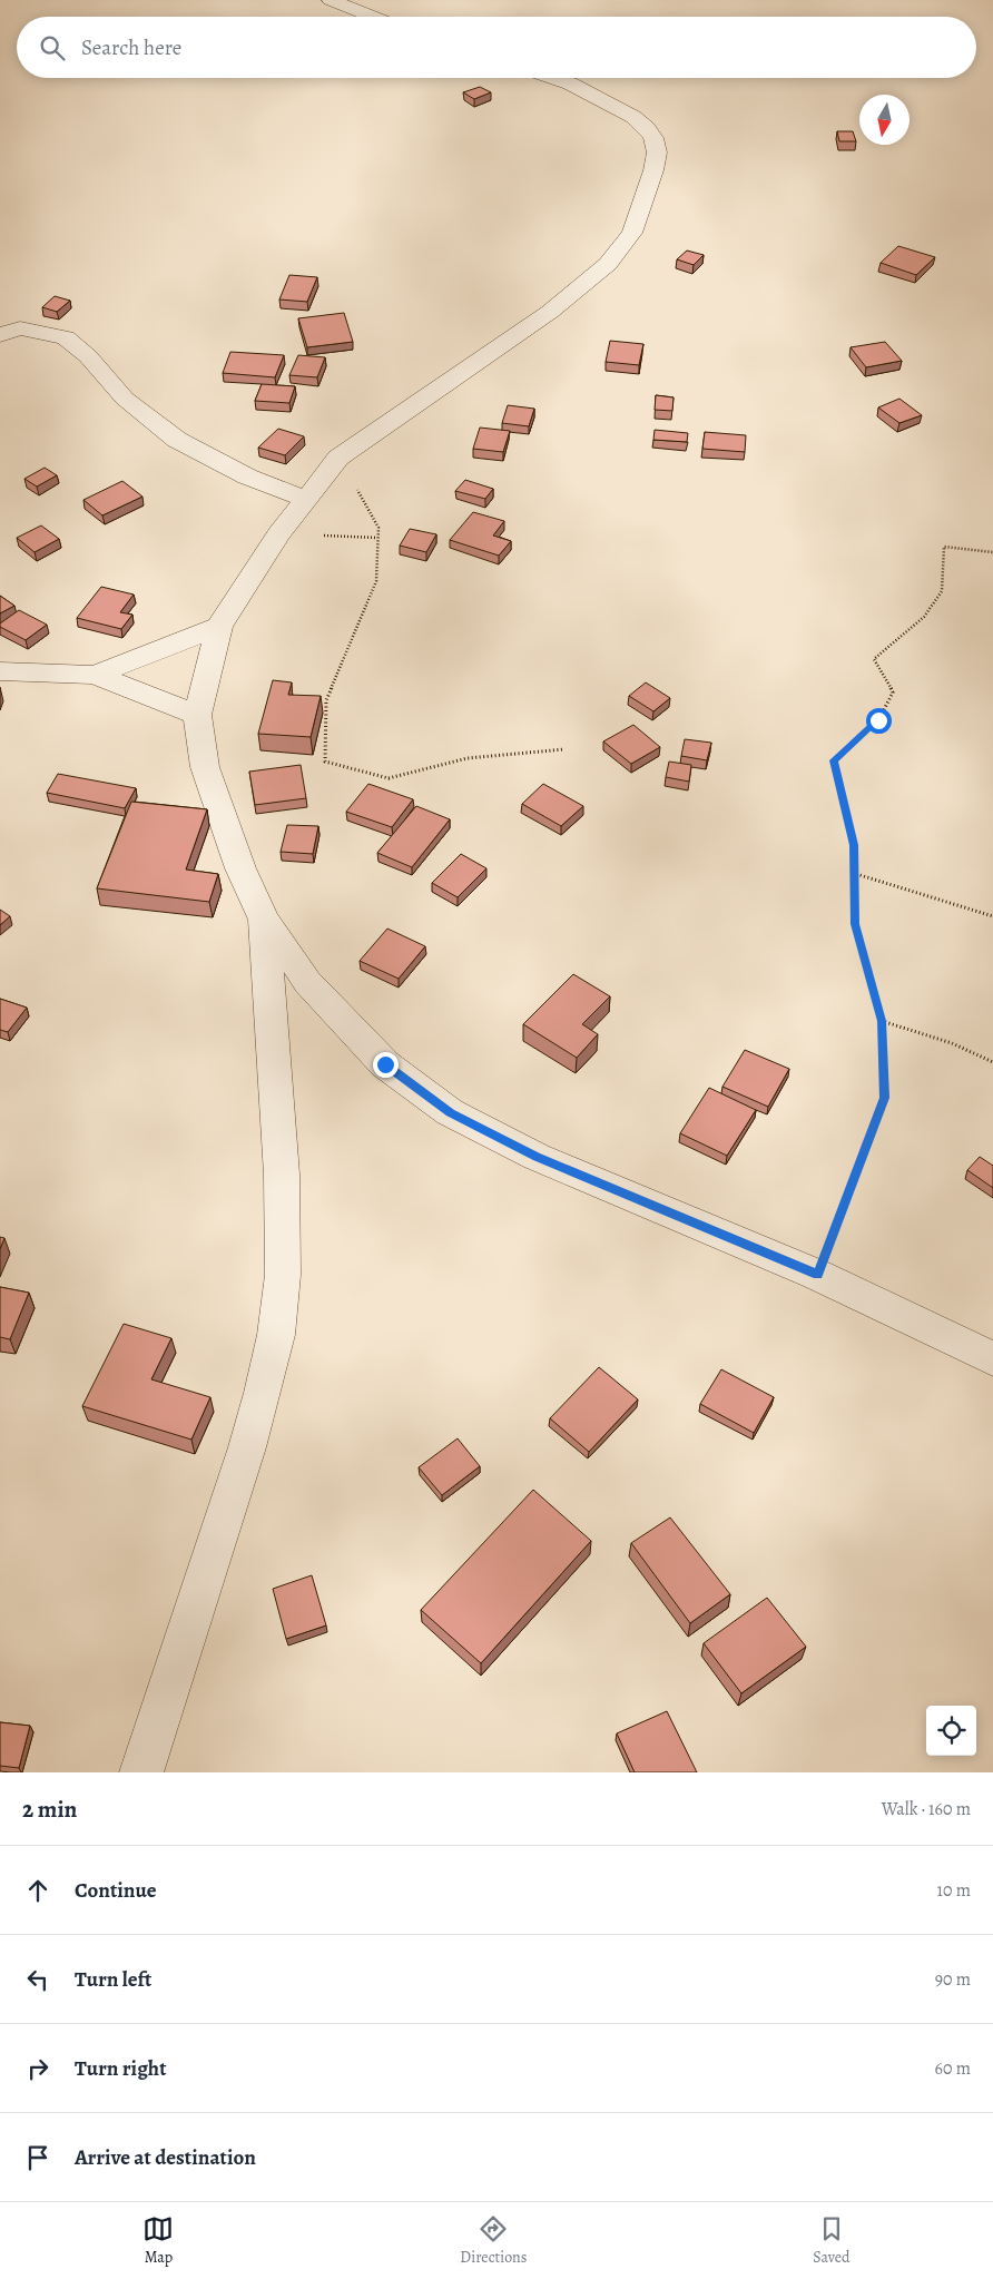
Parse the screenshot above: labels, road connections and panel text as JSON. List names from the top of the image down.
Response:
{
  "north": "bottom",
  "page": {
    "search": "Search here",
    "heading": ["2 min", "Walk · 160 m"],
    "list": [
      ["Continue", "10 m"],
      ["Turn left", "90 m"],
      ["Turn right", "60 m"],
      "Arrive at destination"
    ],
    "nav": ["Map", "Directions", "Saved"]
  }
}
